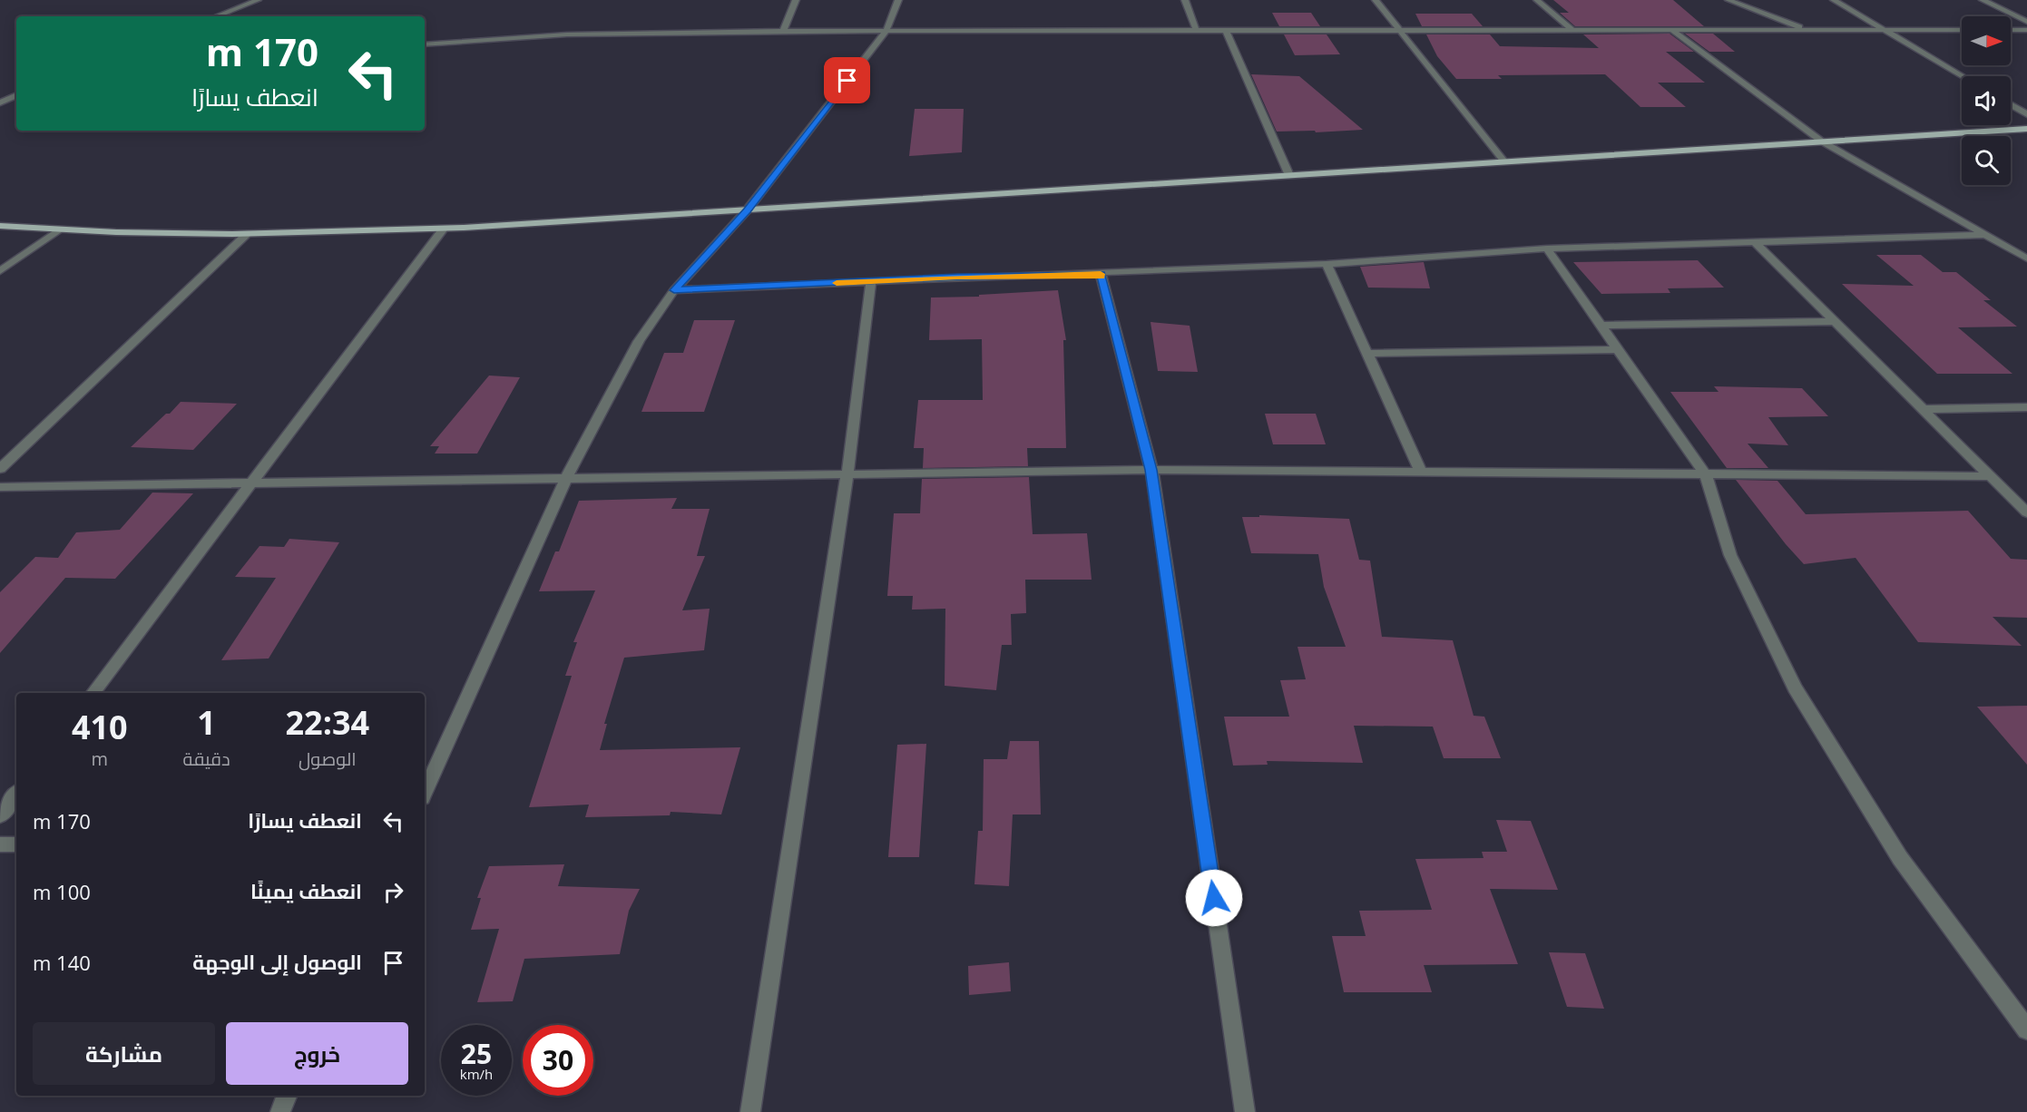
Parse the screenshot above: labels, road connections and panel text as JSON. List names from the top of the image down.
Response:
{
  "north": "right",
  "page": {
    "turn": ["170 m", "انعطف يسارًا"],
    "eta": [
      "22:34",
      "الوصول",
      "1",
      "دقيقة",
      "410",
      "m"
    ],
    "list": [
      {
        "name": "انعطف يسارًا",
        "value": "170 m"
      },
      {
        "name": "انعطف يمينًا",
        "value": "100 m"
      },
      {
        "name": "الوصول إلى الوجهة",
        "value": "140 m"
      }
    ],
    "buttons": ["خروج", "مشاركة"],
    "speed": "25 km/h",
    "limit": "30"
  }
}
